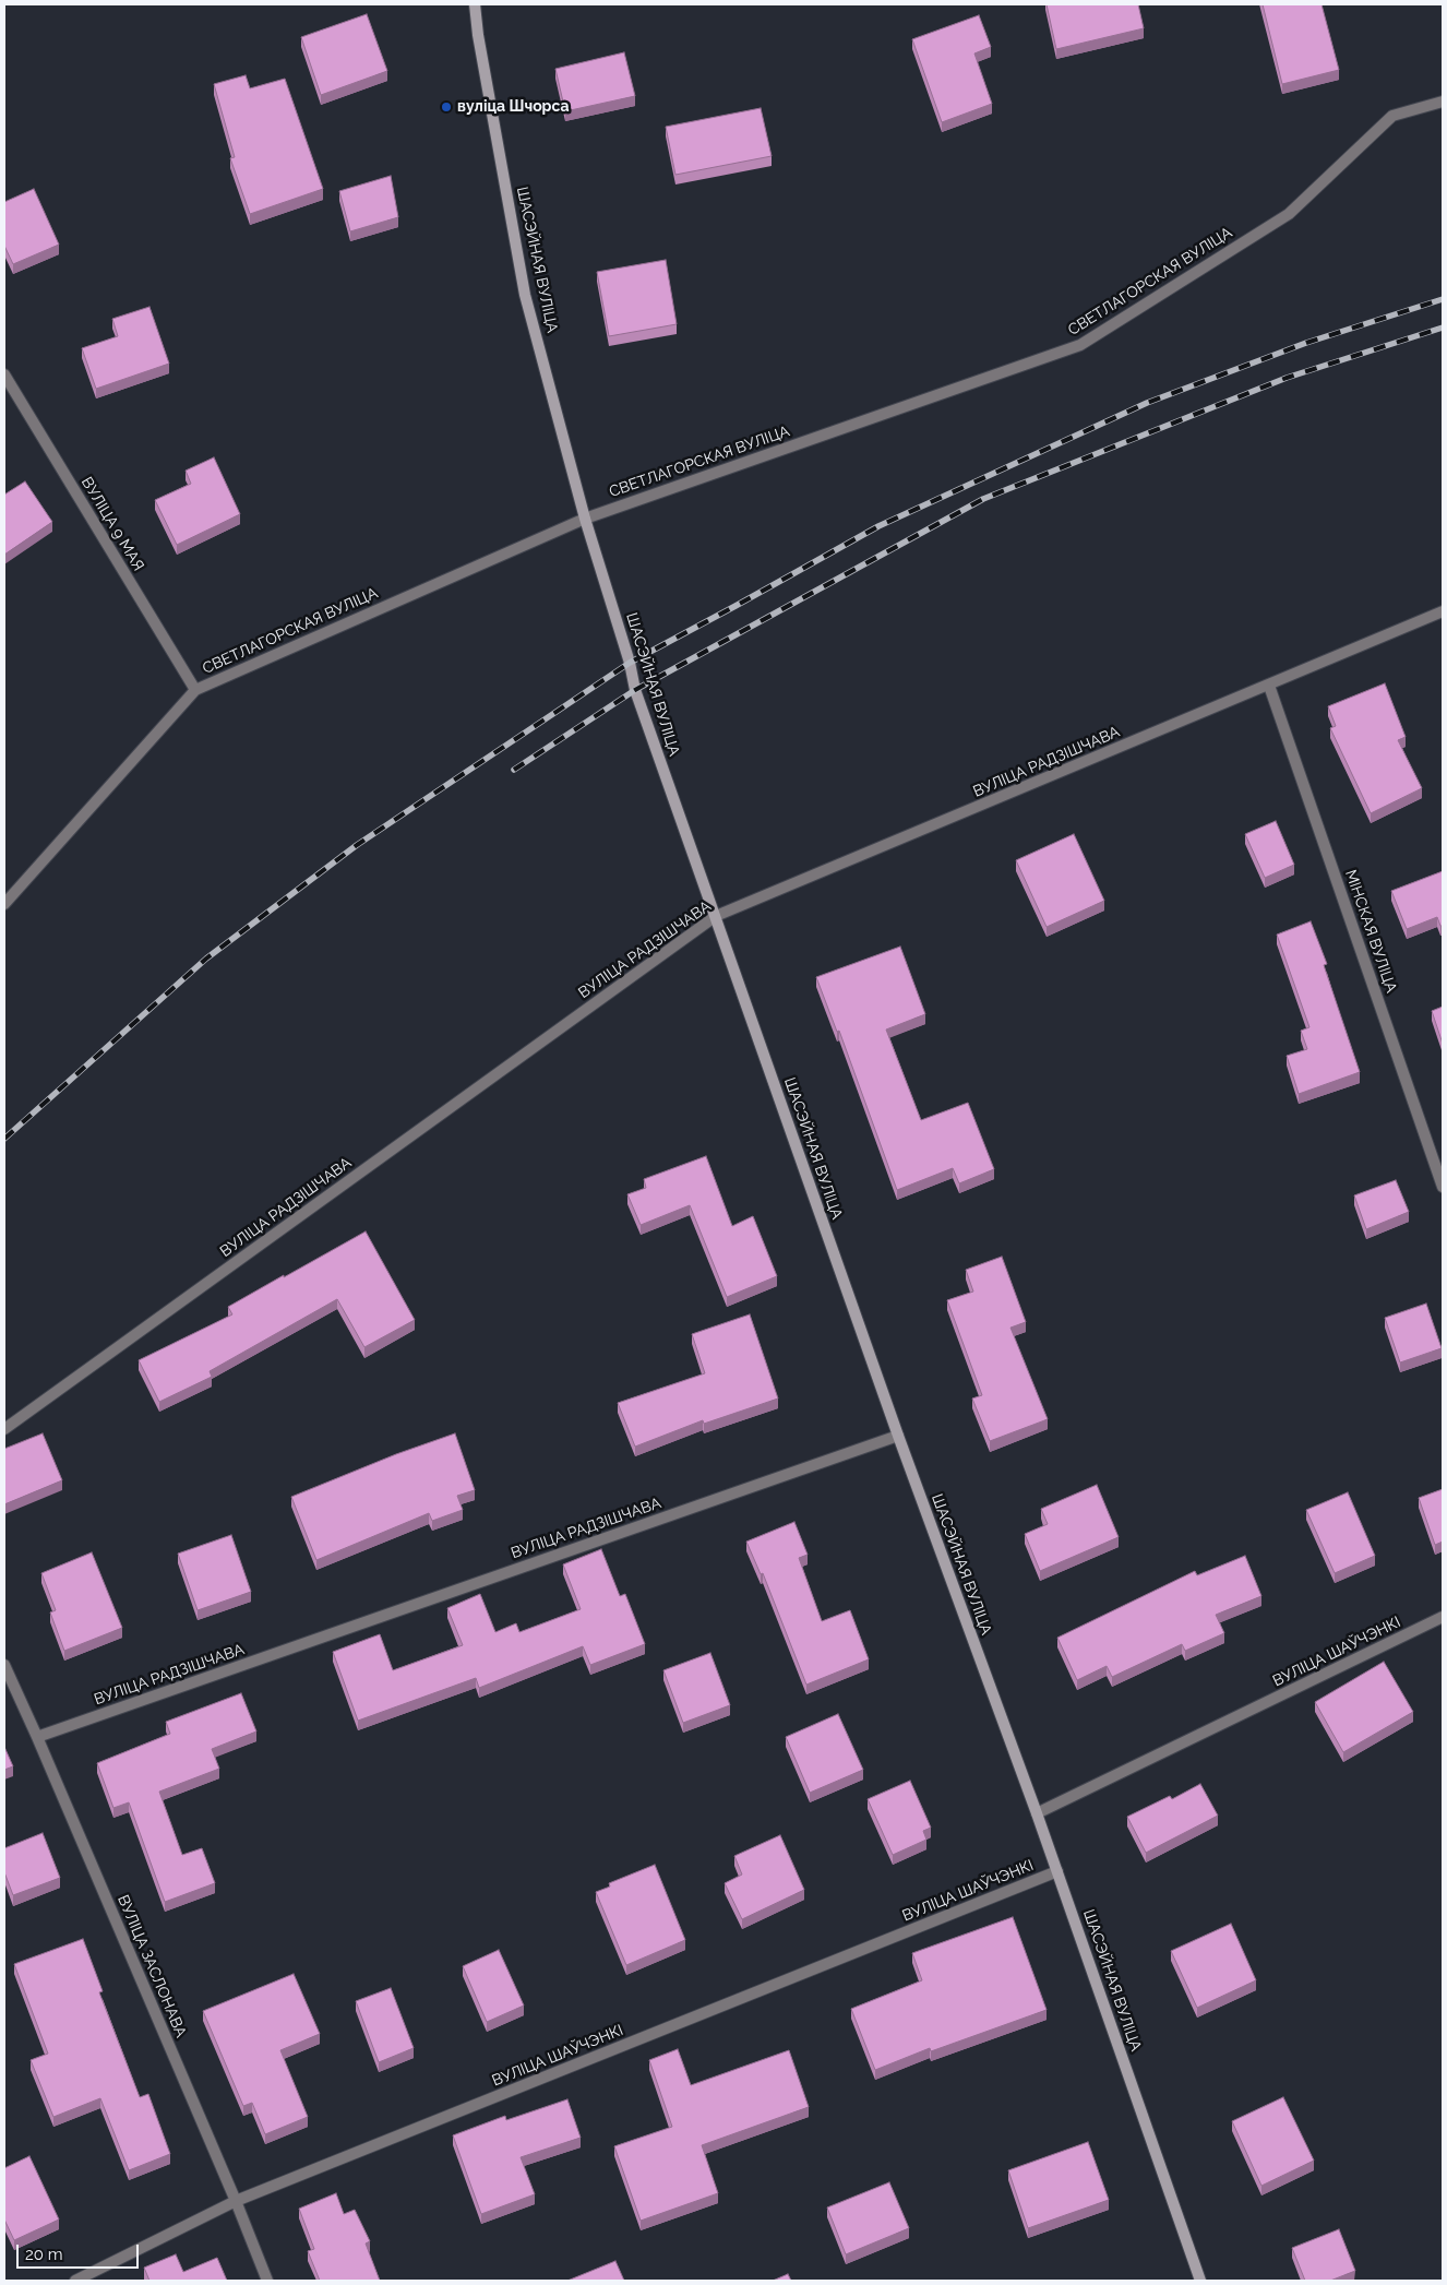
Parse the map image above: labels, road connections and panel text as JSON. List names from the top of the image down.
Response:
{
  "streets": {
    "main road": ["ШАСЭЙНАЯ ВУЛІЦА"],
    "street": [
      "СВЕТЛАГОРСКАЯ ВУЛІЦА",
      "ВУЛІЦА 9 МАЯ",
      "ВУЛІЦА РАДЗІШЧАВА",
      "МІНСКАЯ ВУЛІЦА",
      "ВУЛІЦА ШАЎЧЭНКІ",
      "ВУЛІЦА ЗАСЛОНАВА"
    ]
  },
  "crossings": [
    ["ШАСЭЙНАЯ ВУЛІЦА", "СВЕТЛАГОРСКАЯ ВУЛІЦА"],
    ["ШАСЭЙНАЯ ВУЛІЦА", "ВУЛІЦА РАДЗІШЧАВА"],
    ["ШАСЭЙНАЯ ВУЛІЦА", "ВУЛІЦА ШАЎЧЭНКІ"],
    ["СВЕТЛАГОРСКАЯ ВУЛІЦА", "ВУЛІЦА 9 МАЯ"],
    ["ВУЛІЦА РАДЗІШЧАВА", "МІНСКАЯ ВУЛІЦА"],
    ["ВУЛІЦА РАДЗІШЧАВА", "ВУЛІЦА ЗАСЛОНАВА"],
    ["ВУЛІЦА ШАЎЧЭНКІ", "ВУЛІЦА ЗАСЛОНАВА"]
  ],
  "places": ["вуліца Шчорса"],
  "scale_bar": "20 m"
}
